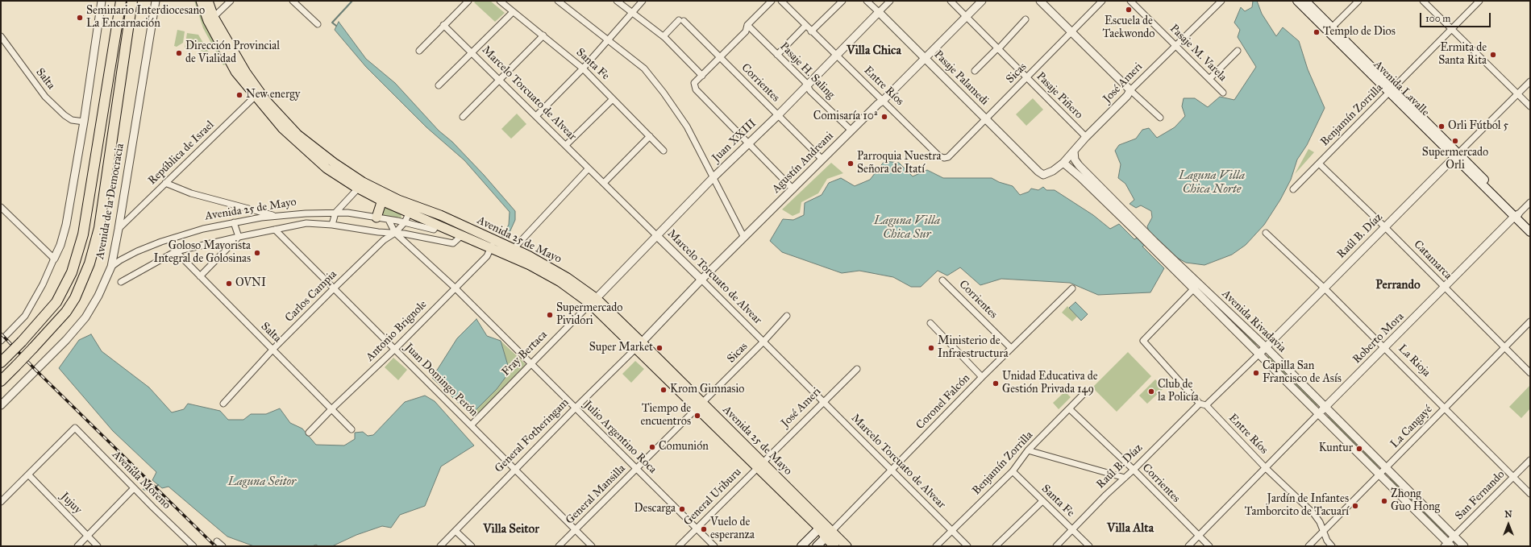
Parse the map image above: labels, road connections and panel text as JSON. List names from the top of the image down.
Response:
{
  "streets": {
    "highway": ["Avenida de la Democracia"],
    "main road": ["Avenida Lavalle", "Avenida 25 de Mayo"],
    "street": [
      "Pasaje M. Varela",
      "Santa Fe",
      "Pasaje H. Saling",
      "Sicas",
      "Pasaje Palamedi",
      "Salta",
      "Corrientes",
      "José Ameri",
      "Entre Ríos",
      "Marcelo Torcuato de Alvear",
      "Pasaje Piñero",
      "Benjamín Zorrilla",
      "Juan XXIII",
      "República de Israel",
      "Agustín Andreani",
      "Raúl B. Díaz",
      "Catamarca",
      "Carlos Campia",
      "Avenida Rivadavia",
      "Antonio Brignole",
      "Roberto Mora",
      "Fray Bertaca",
      "La Rioja",
      "Juan Domingo Perón",
      "Coronel Falcón",
      "La Cangayé",
      "General Fotheringam",
      "Julio Argentino Roca",
      "Avenida Moreno",
      "General Mansilla",
      "San Fernando",
      "General Uriburu",
      "Jujuy"
    ]
  },
  "crossings": [
    ["Pasaje M. Varela", "José Ameri"],
    ["Santa Fe", "Benjamín Zorrilla"],
    ["Santa Fe", "Raúl B. Díaz"],
    ["Pasaje H. Saling", "Juan XXIII"],
    ["Pasaje H. Saling", "Agustín Andreani"],
    ["Sicas", "Pasaje Palamedi"],
    ["Sicas", "Entre Ríos"],
    ["Sicas", "Marcelo Torcuato de Alvear"],
    ["Sicas", "Pasaje Piñero"],
    ["Sicas", "Avenida 25 de Mayo"],
    ["Sicas", "General Mansilla"],
    ["Pasaje Palamedi", "José Ameri"],
    ["Pasaje Palamedi", "Juan XXIII"],
    ["Pasaje Palamedi", "Agustín Andreani"],
    ["Salta", "Carlos Campia"],
    ["Salta", "Antonio Brignole"],
    ["Corrientes", "Benjamín Zorrilla"],
    ["Corrientes", "Juan XXIII"],
    ["Corrientes", "Agustín Andreani"],
    ["Corrientes", "Raúl B. Díaz"],
    ["Corrientes", "Roberto Mora"],
    ["Corrientes", "Coronel Falcón"],
    ["José Ameri", "Marcelo Torcuato de Alvear"],
    ["José Ameri", "Pasaje Piñero"],
    ["José Ameri", "Avenida 25 de Mayo"],
    ["José Ameri", "Avenida Rivadavia"],
    ["José Ameri", "General Uriburu"],
    ["Entre Ríos", "Juan XXIII"],
    ["Entre Ríos", "Agustín Andreani"],
    ["Entre Ríos", "Raúl B. Díaz"],
    ["Entre Ríos", "Roberto Mora"],
    ["Entre Ríos", "La Cangayé"],
    ["Avenida Lavalle", "Benjamín Zorrilla"],
    ["Avenida Lavalle", "Raúl B. Díaz"],
    ["Avenida Lavalle", "Roberto Mora"],
    ["Marcelo Torcuato de Alvear", "Benjamín Zorrilla"],
    ["Marcelo Torcuato de Alvear", "Juan XXIII"],
    ["Marcelo Torcuato de Alvear", "Agustín Andreani"],
    ["Marcelo Torcuato de Alvear", "Coronel Falcón"],
    ["Pasaje Piñero", "Agustín Andreani"],
    ["Benjamín Zorrilla", "Catamarca"],
    ["Juan XXIII", "Avenida 25 de Mayo"],
    ["Juan XXIII", "Fray Bertaca"],
    ["República de Israel", "Avenida de la Democracia"],
    ["República de Israel", "Avenida 25 de Mayo"],
    ["Agustín Andreani", "Avenida 25 de Mayo"],
    ["Agustín Andreani", "General Fotheringam"],
    ["Avenida de la Democracia", "Avenida 25 de Mayo"],
    ["Avenida 25 de Mayo", "Carlos Campia"],
    ["Avenida 25 de Mayo", "Antonio Brignole"],
    ["Avenida 25 de Mayo", "Fray Bertaca"],
    ["Avenida 25 de Mayo", "Coronel Falcón"],
    ["Avenida 25 de Mayo", "General Fotheringam"],
    ["Avenida 25 de Mayo", "Julio Argentino Roca"],
    ["Avenida 25 de Mayo", "General Mansilla"],
    ["Avenida 25 de Mayo", "General Uriburu"],
    ["Raúl B. Díaz", "Catamarca"],
    ["Raúl B. Díaz", "Avenida Rivadavia"],
    ["Raúl B. Díaz", "La Rioja"],
    ["Catamarca", "Roberto Mora"],
    ["Catamarca", "La Cangayé"],
    ["Carlos Campia", "Juan Domingo Perón"],
    ["Carlos Campia", "Julio Argentino Roca"],
    ["Avenida Rivadavia", "Roberto Mora"],
    ["Avenida Rivadavia", "La Cangayé"],
    ["Avenida Rivadavia", "San Fernando"],
    ["Antonio Brignole", "Juan Domingo Perón"],
    ["Antonio Brignole", "Julio Argentino Roca"],
    ["Roberto Mora", "La Rioja"],
    ["Fray Bertaca", "Juan Domingo Perón"],
    ["Fray Bertaca", "Julio Argentino Roca"],
    ["La Rioja", "La Cangayé"],
    ["La Rioja", "San Fernando"],
    ["Juan Domingo Perón", "General Fotheringam"],
    ["Juan Domingo Perón", "General Mansilla"],
    ["General Fotheringam", "Julio Argentino Roca"],
    ["Julio Argentino Roca", "General Mansilla"],
    ["Julio Argentino Roca", "General Uriburu"],
    ["Avenida Moreno", "Jujuy"]
  ],
  "districts": [
    "Villa Chica",
    "Perrando",
    "Villa Alta",
    "Villa Seitor"
  ],
  "water": ["Laguna Villa Chica Norte", "Laguna Villa Chica Sur", "Laguna Seitor"],
  "places": [
    "Escuela de Taekwondo",
    "Seminario Interdiocesano La Encarnación",
    "Templo de Dios",
    "Dirección Provincial de Vialidad",
    "Ermita de Santa Rita",
    "New energy",
    "Comisaría 10ª",
    "Orli Fútbol 5",
    "Supermercado Orli",
    "Parroquia Nuestra Señora de Itatí",
    "Goloso Mayorista Integral de Golosinas",
    "OVNI",
    "Supermercado Pividori",
    "Super Market",
    "Ministerio de Infraestructura",
    "Capilla San Francisco de Asís",
    "Unidad Educativa de Gestión Privada 149",
    "Krom Gimnasio",
    "Club de la Policía",
    "Tiempo de encuentros",
    "Comunión",
    "Kuntur",
    "Zhong Guo Hong",
    "Jardín de Infantes Tamborcito de Tacuarí",
    "Descarga",
    "Vuelo de esperanza"
  ],
  "scale_bar": "100 m",
  "north": "top"
}
